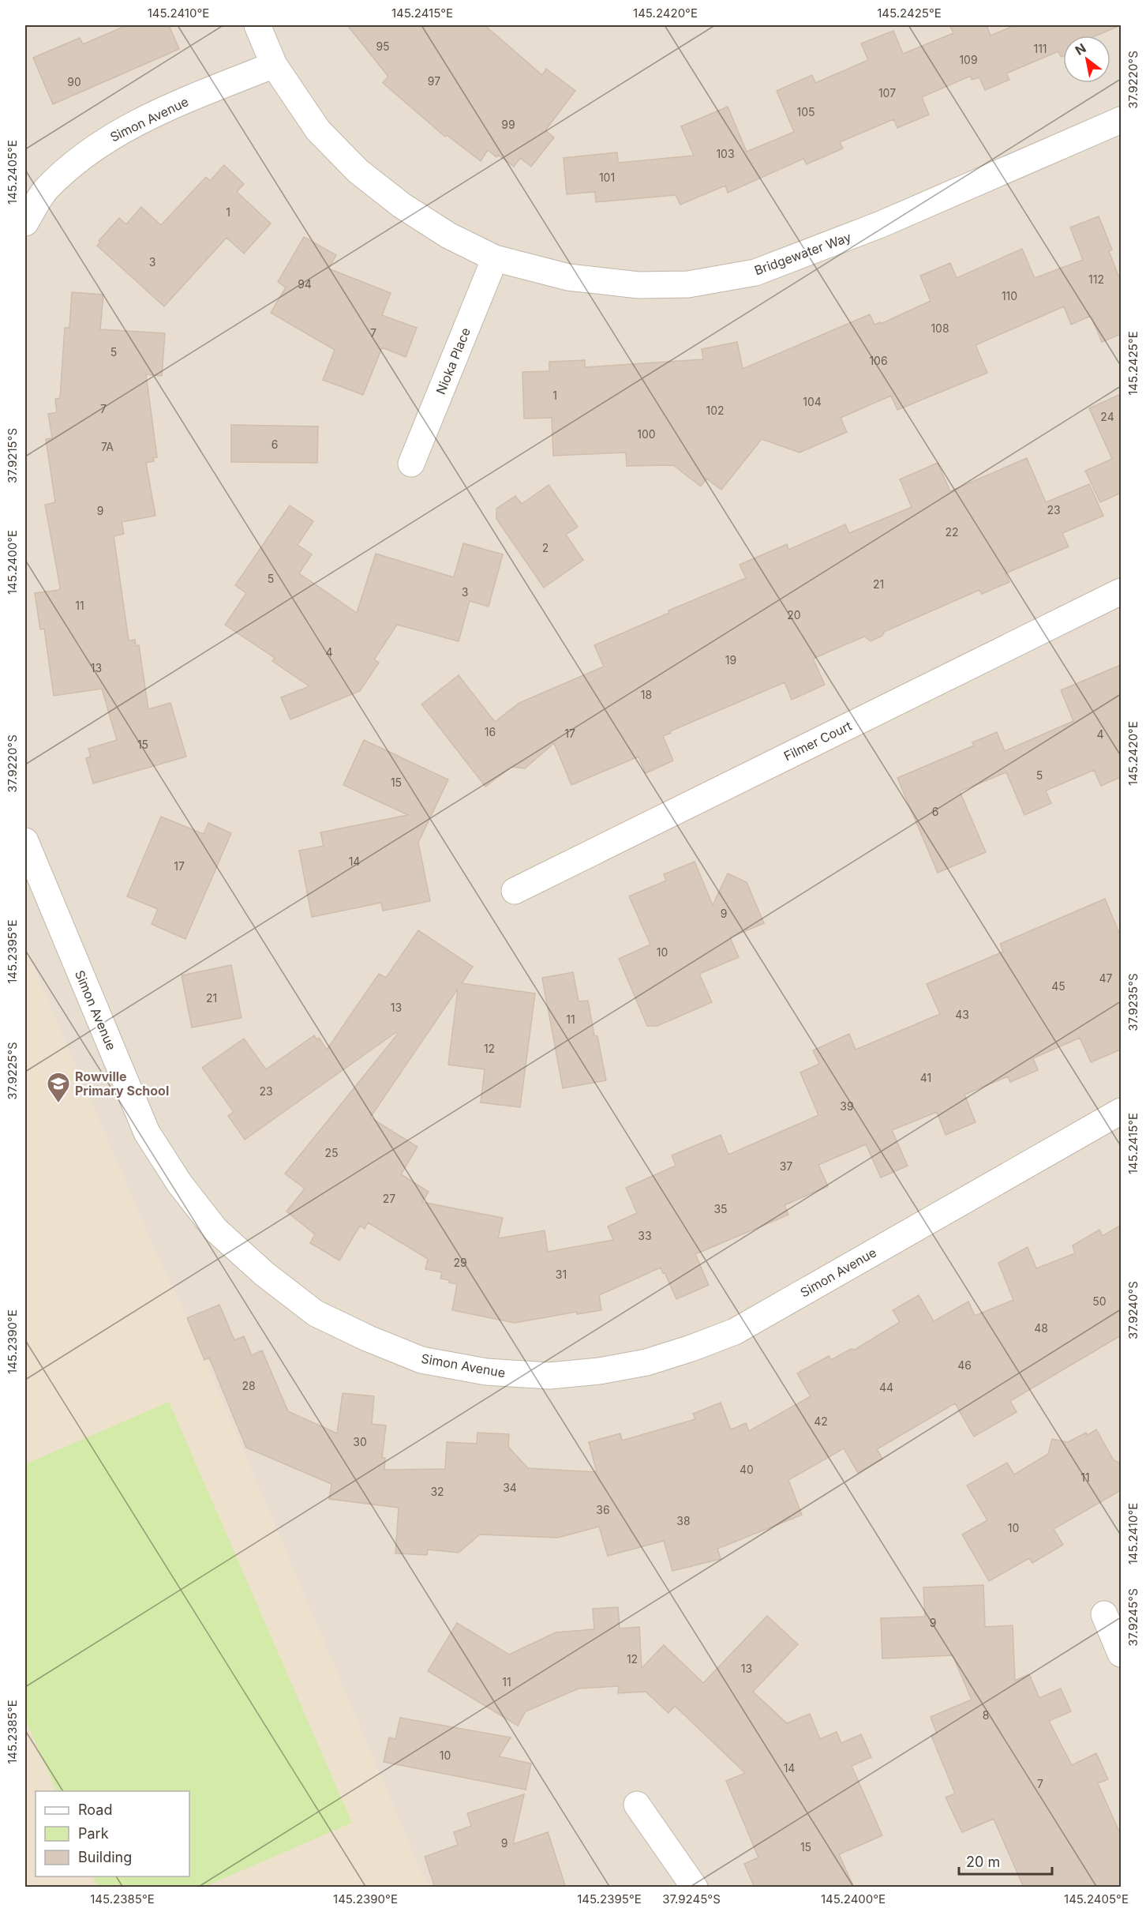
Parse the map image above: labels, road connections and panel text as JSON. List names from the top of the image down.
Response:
{
  "streets": {
    "street": [
      "Simon Avenue",
      "Bridgewater Way",
      "Nioka Place",
      "Filmer Court"
    ]
  },
  "crossings": [
    ["Simon Avenue", "Bridgewater Way"],
    ["Bridgewater Way", "Nioka Place"]
  ],
  "places": {
    "school or university": ["Rowville Primary School"]
  },
  "house_numbers": [
    "95",
    "111",
    "109",
    "97",
    "90",
    "107",
    "105",
    "99",
    "103",
    "101",
    "1",
    "3",
    "112",
    "94",
    "110",
    "108",
    "7",
    "5",
    "106",
    "1",
    "104",
    "7",
    "102",
    "24",
    "100",
    "6",
    "7A",
    "23",
    "9",
    "22",
    "2",
    "5",
    "21",
    "3",
    "11",
    "20",
    "4",
    "19",
    "13",
    "18",
    "16",
    "17",
    "4",
    "15",
    "5",
    "15",
    "6",
    "14",
    "17",
    "9",
    "10",
    "47",
    "45",
    "21",
    "13",
    "43",
    "11",
    "12",
    "41",
    "23",
    "39",
    "25",
    "37",
    "27",
    "35",
    "33",
    "29",
    "31",
    "50",
    "48",
    "46",
    "28",
    "44",
    "42",
    "30",
    "40",
    "11",
    "34",
    "32",
    "36",
    "38",
    "10",
    "9",
    "12",
    "13",
    "11",
    "8",
    "10",
    "14",
    "7",
    "9",
    "15"
  ],
  "legend": ["Road", "Park", "Building"],
  "scale_bar": "20 m",
  "north": "top left",
  "coordinates": [
    "145.2410°E",
    "145.2415°E",
    "145.2420°E",
    "145.2425°E",
    "37.9220°S",
    "145.2405°E",
    "37.9215°S",
    "145.2400°E",
    "145.2395°E",
    "37.9235°S",
    "37.9225°S",
    "37.9240°S",
    "145.2390°E",
    "37.9245°S",
    "145.2385°E"
  ]
}
